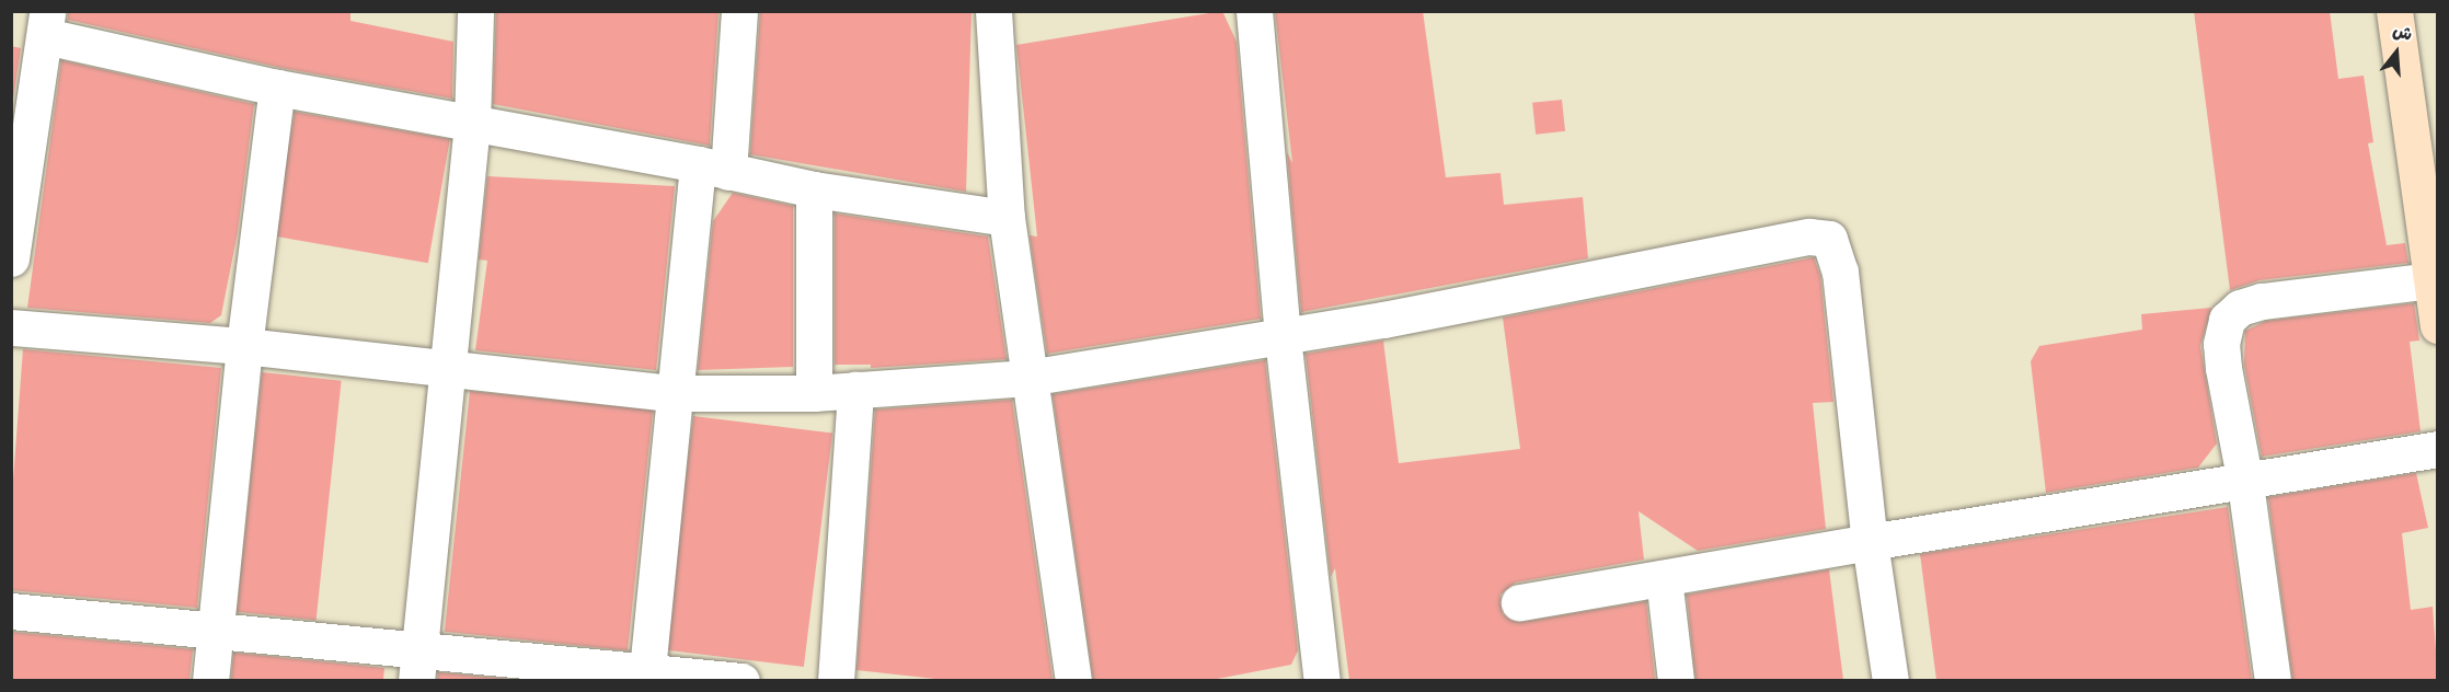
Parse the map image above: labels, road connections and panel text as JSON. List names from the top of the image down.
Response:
{
  "north": "top"
}
